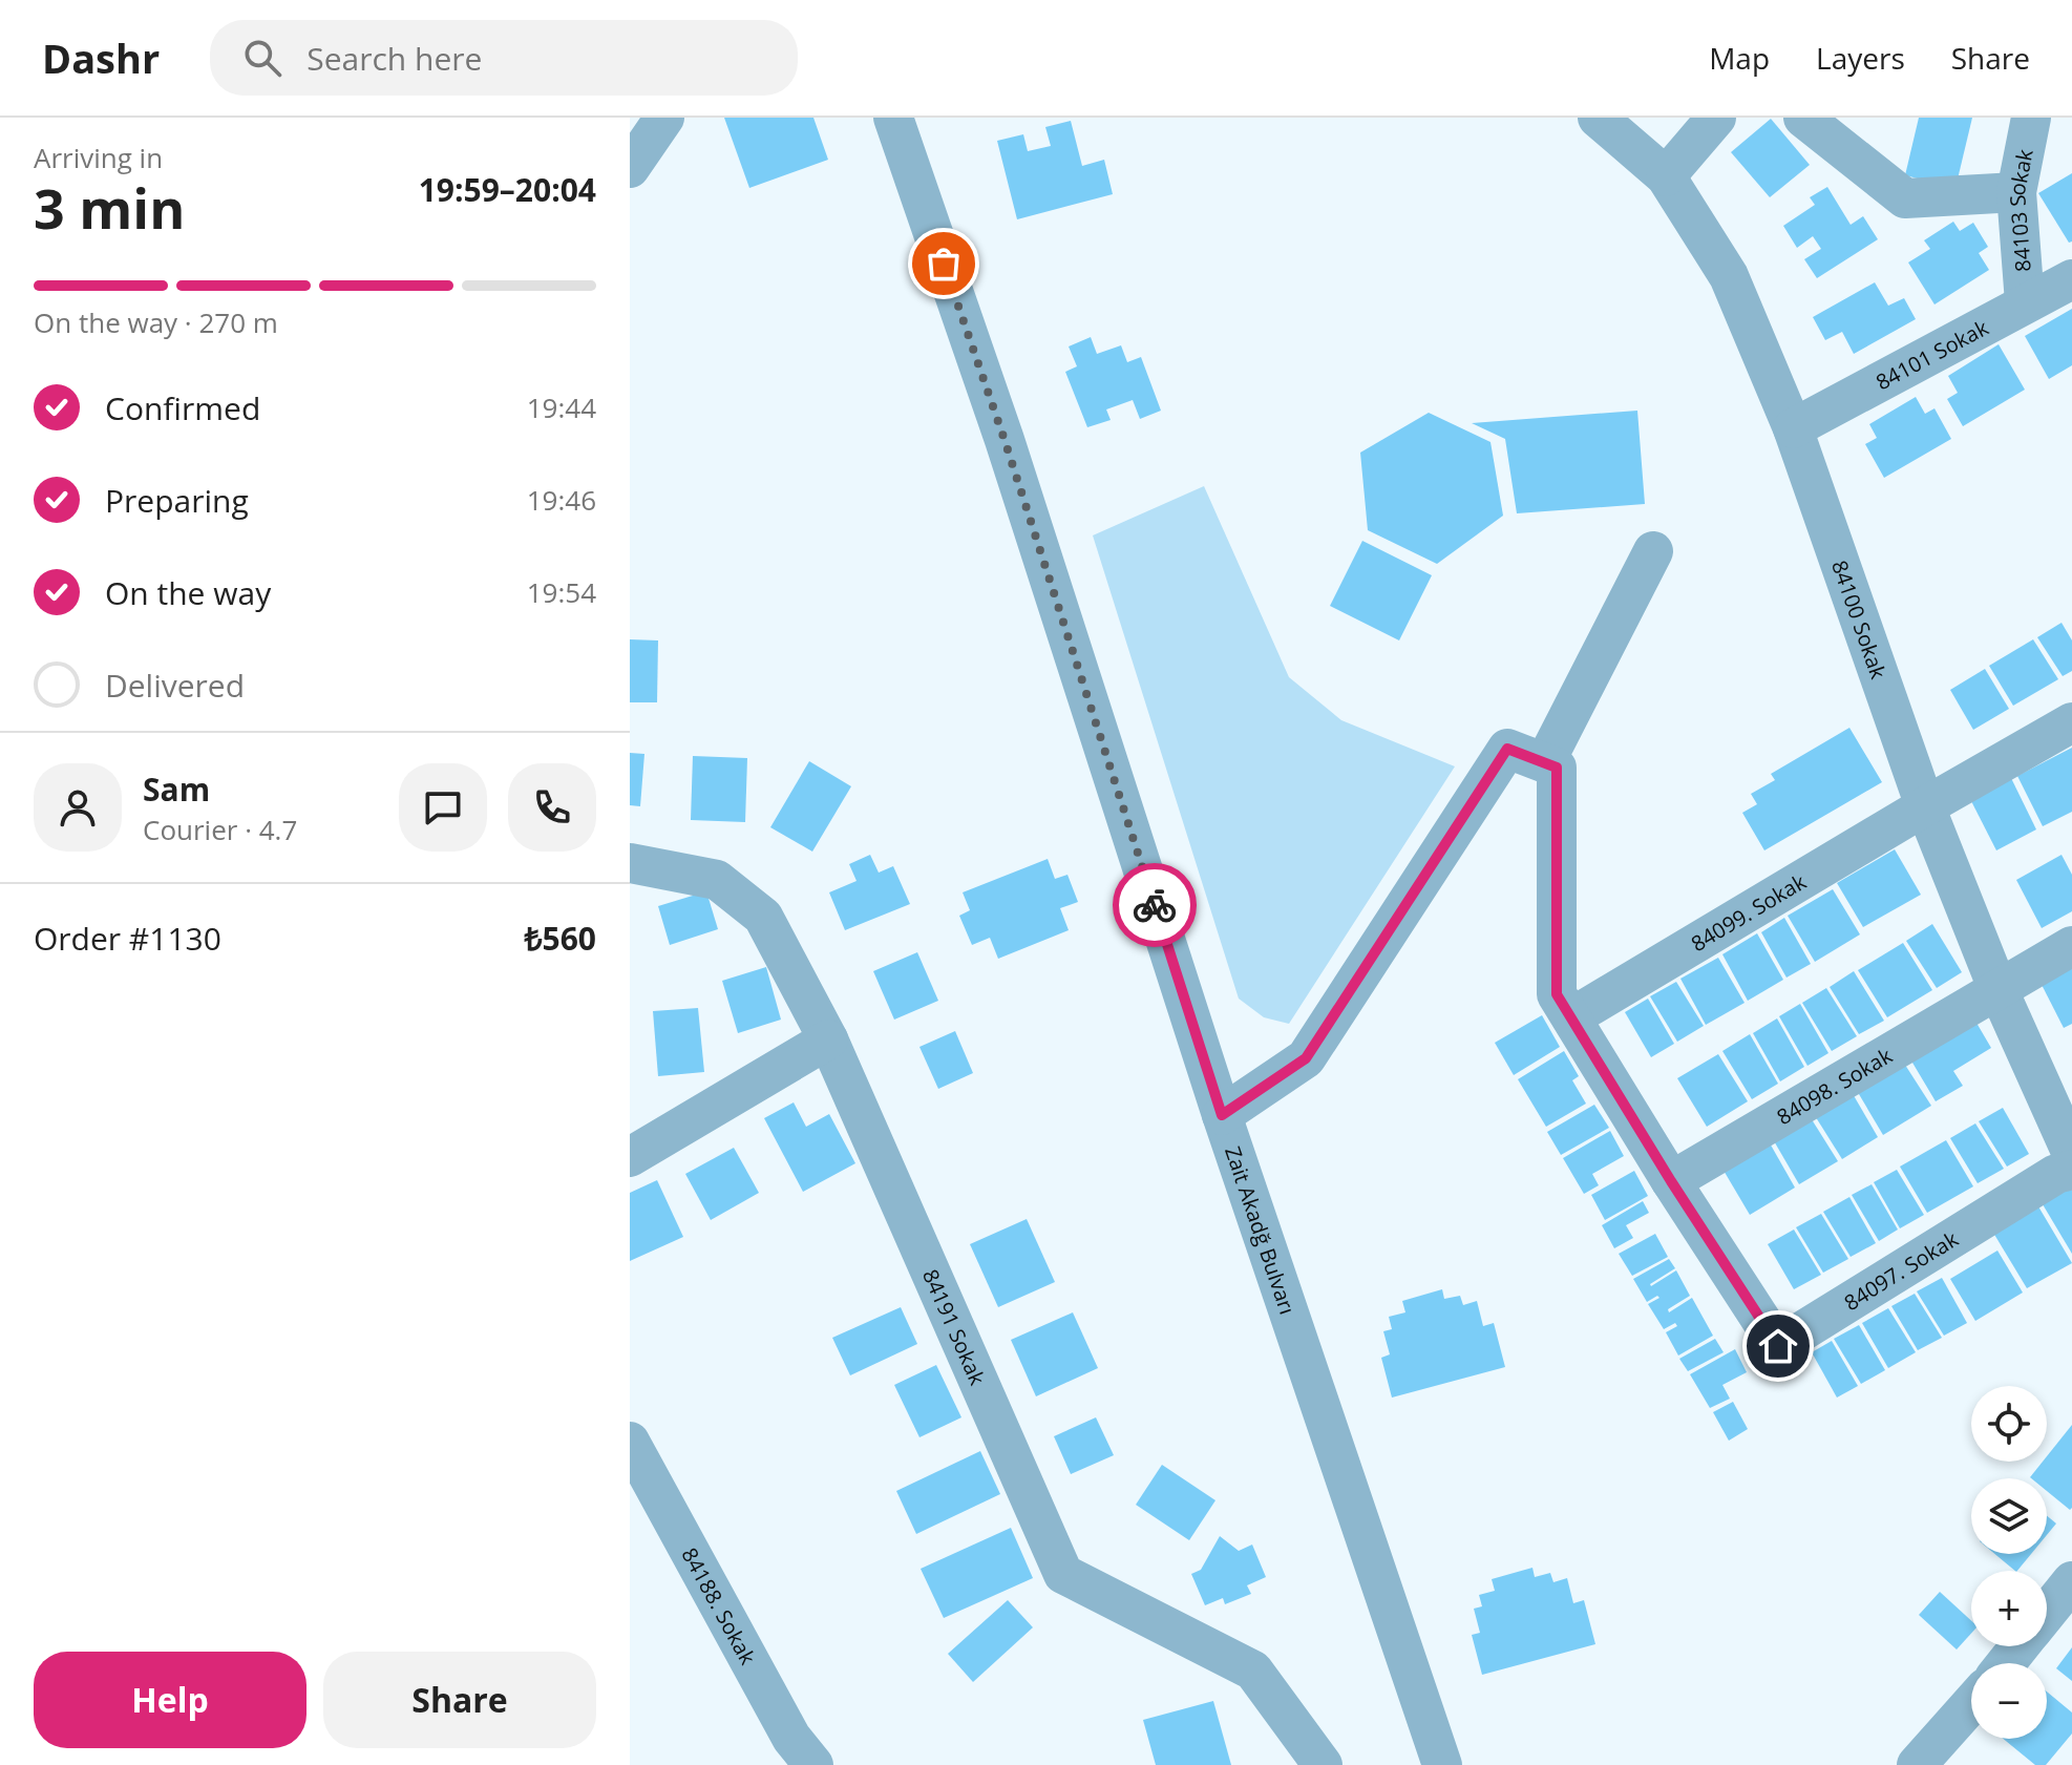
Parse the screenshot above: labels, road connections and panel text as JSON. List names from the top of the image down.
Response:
{
  "streets": {
    "street": [
      "84103 Sokak",
      "84101 Sokak",
      "84100 Sokak",
      "84099. Sokak",
      "84098. Sokak",
      "Zait Akadğ Bulvarı",
      "84097. Sokak",
      "84191 Sokak",
      "84188. Sokak"
    ]
  },
  "crossings": [
    ["84103 Sokak", "84101 Sokak"],
    ["84101 Sokak", "84100 Sokak"],
    ["84100 Sokak", "84099. Sokak"],
    ["84100 Sokak", "84098. Sokak"],
    ["84099. Sokak", "84097. Sokak"],
    ["84098. Sokak", "84097. Sokak"]
  ],
  "page": {
    "header": "Dashr",
    "search": "Search here",
    "nav": ["Map", "Layers", "Share"],
    "heading": ["3 min", "Arriving in", "19:59–20:04"],
    "panel": [
      "Sam",
      "Courier · 4.7",
      "Order #1130",
      "₺560"
    ],
    "bar": "On the way · 270 m",
    "list": [
      ["Confirmed", "19:44"],
      ["Preparing", "19:46"],
      ["On the way", "19:54"],
      "Delivered"
    ],
    "map_buttons": ["+", "−"],
    "buttons": ["Help", "Share"]
  }
}
